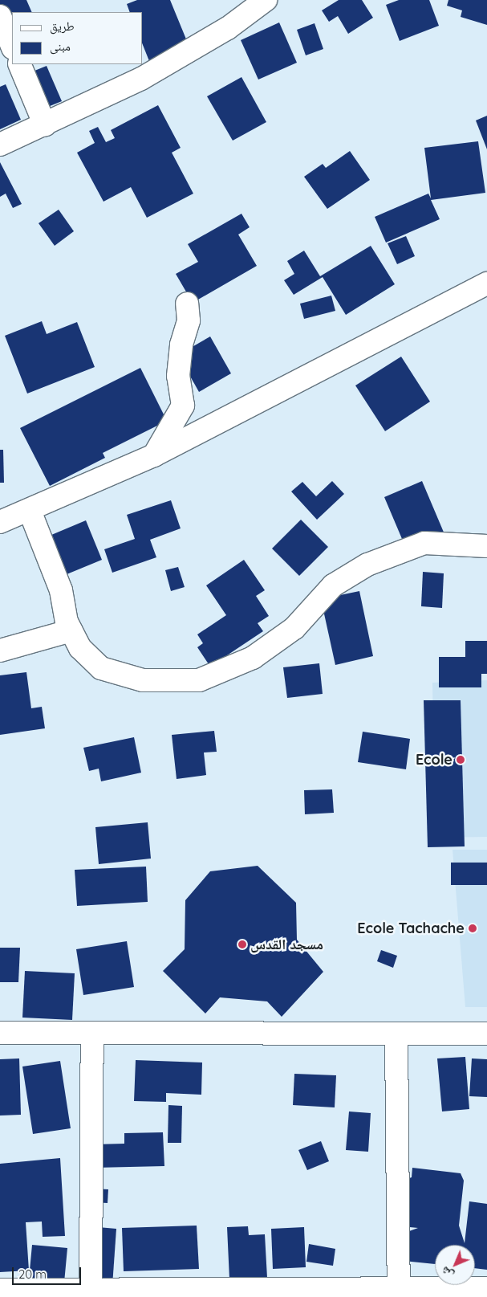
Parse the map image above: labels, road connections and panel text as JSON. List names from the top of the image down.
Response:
{
  "places": ["Ecole", "Ecole Tachache", "مسجد القدس"],
  "legend": ["طريق", "مبنى"],
  "scale_bar": "20 m",
  "north": "bottom left"
}
